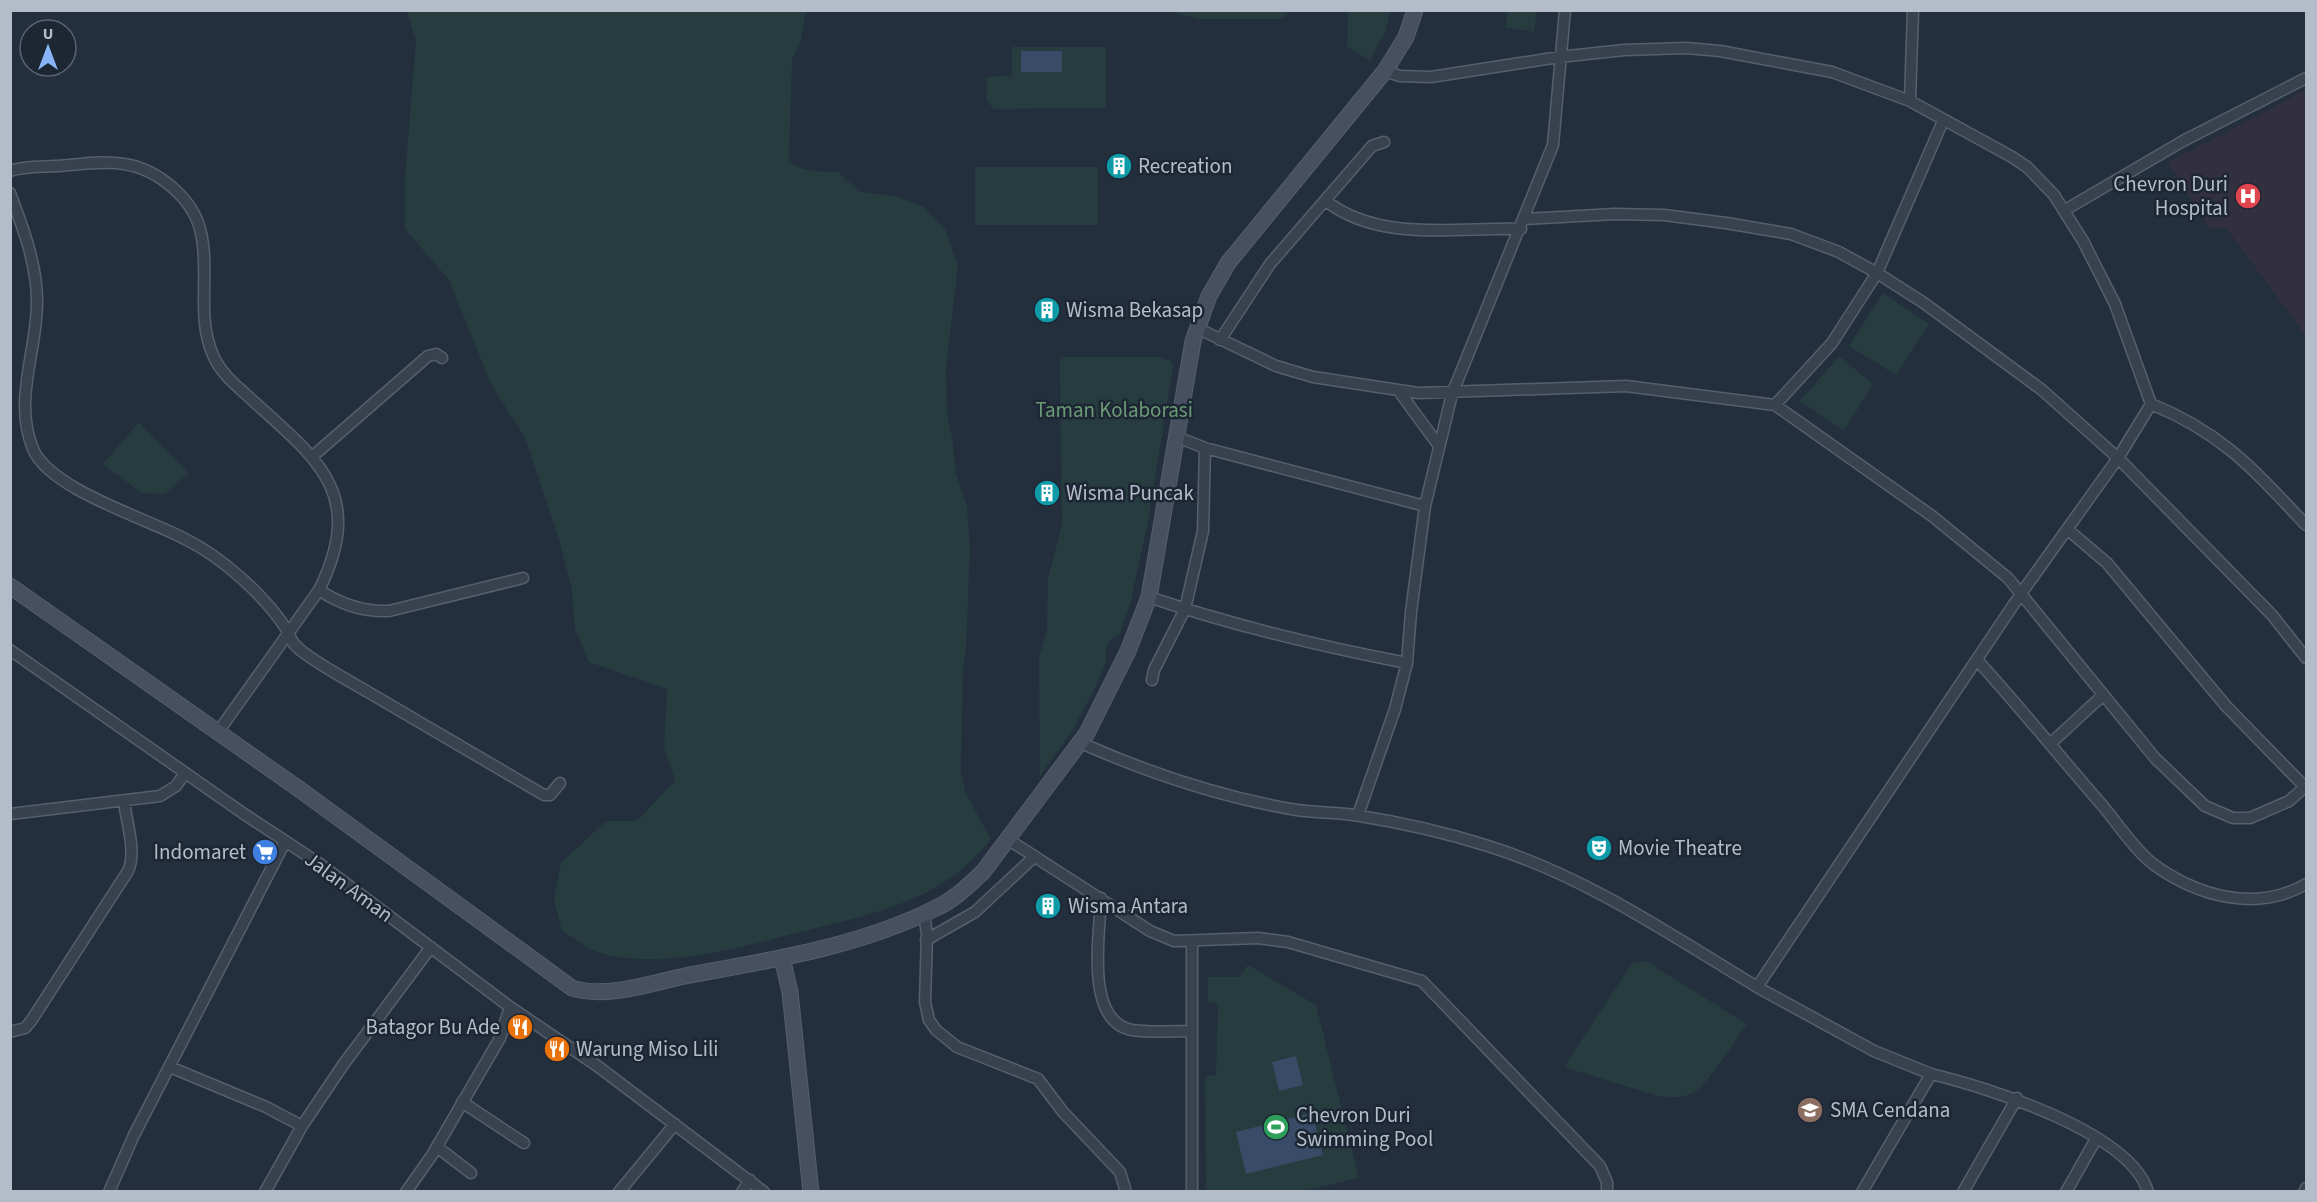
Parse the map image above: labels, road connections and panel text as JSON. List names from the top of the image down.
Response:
{
  "streets": {
    "street": ["Jalan Aman"]
  },
  "parks": ["Taman Kolaborasi"],
  "places": {
    "building": [
      "Recreation",
      "Wisma Bekasap",
      "Wisma Puncak",
      "Wisma Antara"
    ],
    "hospital": ["Chevron Duri Hospital"],
    "theatre": ["Movie Theatre"],
    "supermarket": ["Indomaret"],
    "restaurant": ["Batagor Bu Ade", "Warung Miso Lili"],
    "school or university": ["SMA Cendana"],
    "sports": ["Chevron Duri Swimming Pool"]
  },
  "north": "top"
}
